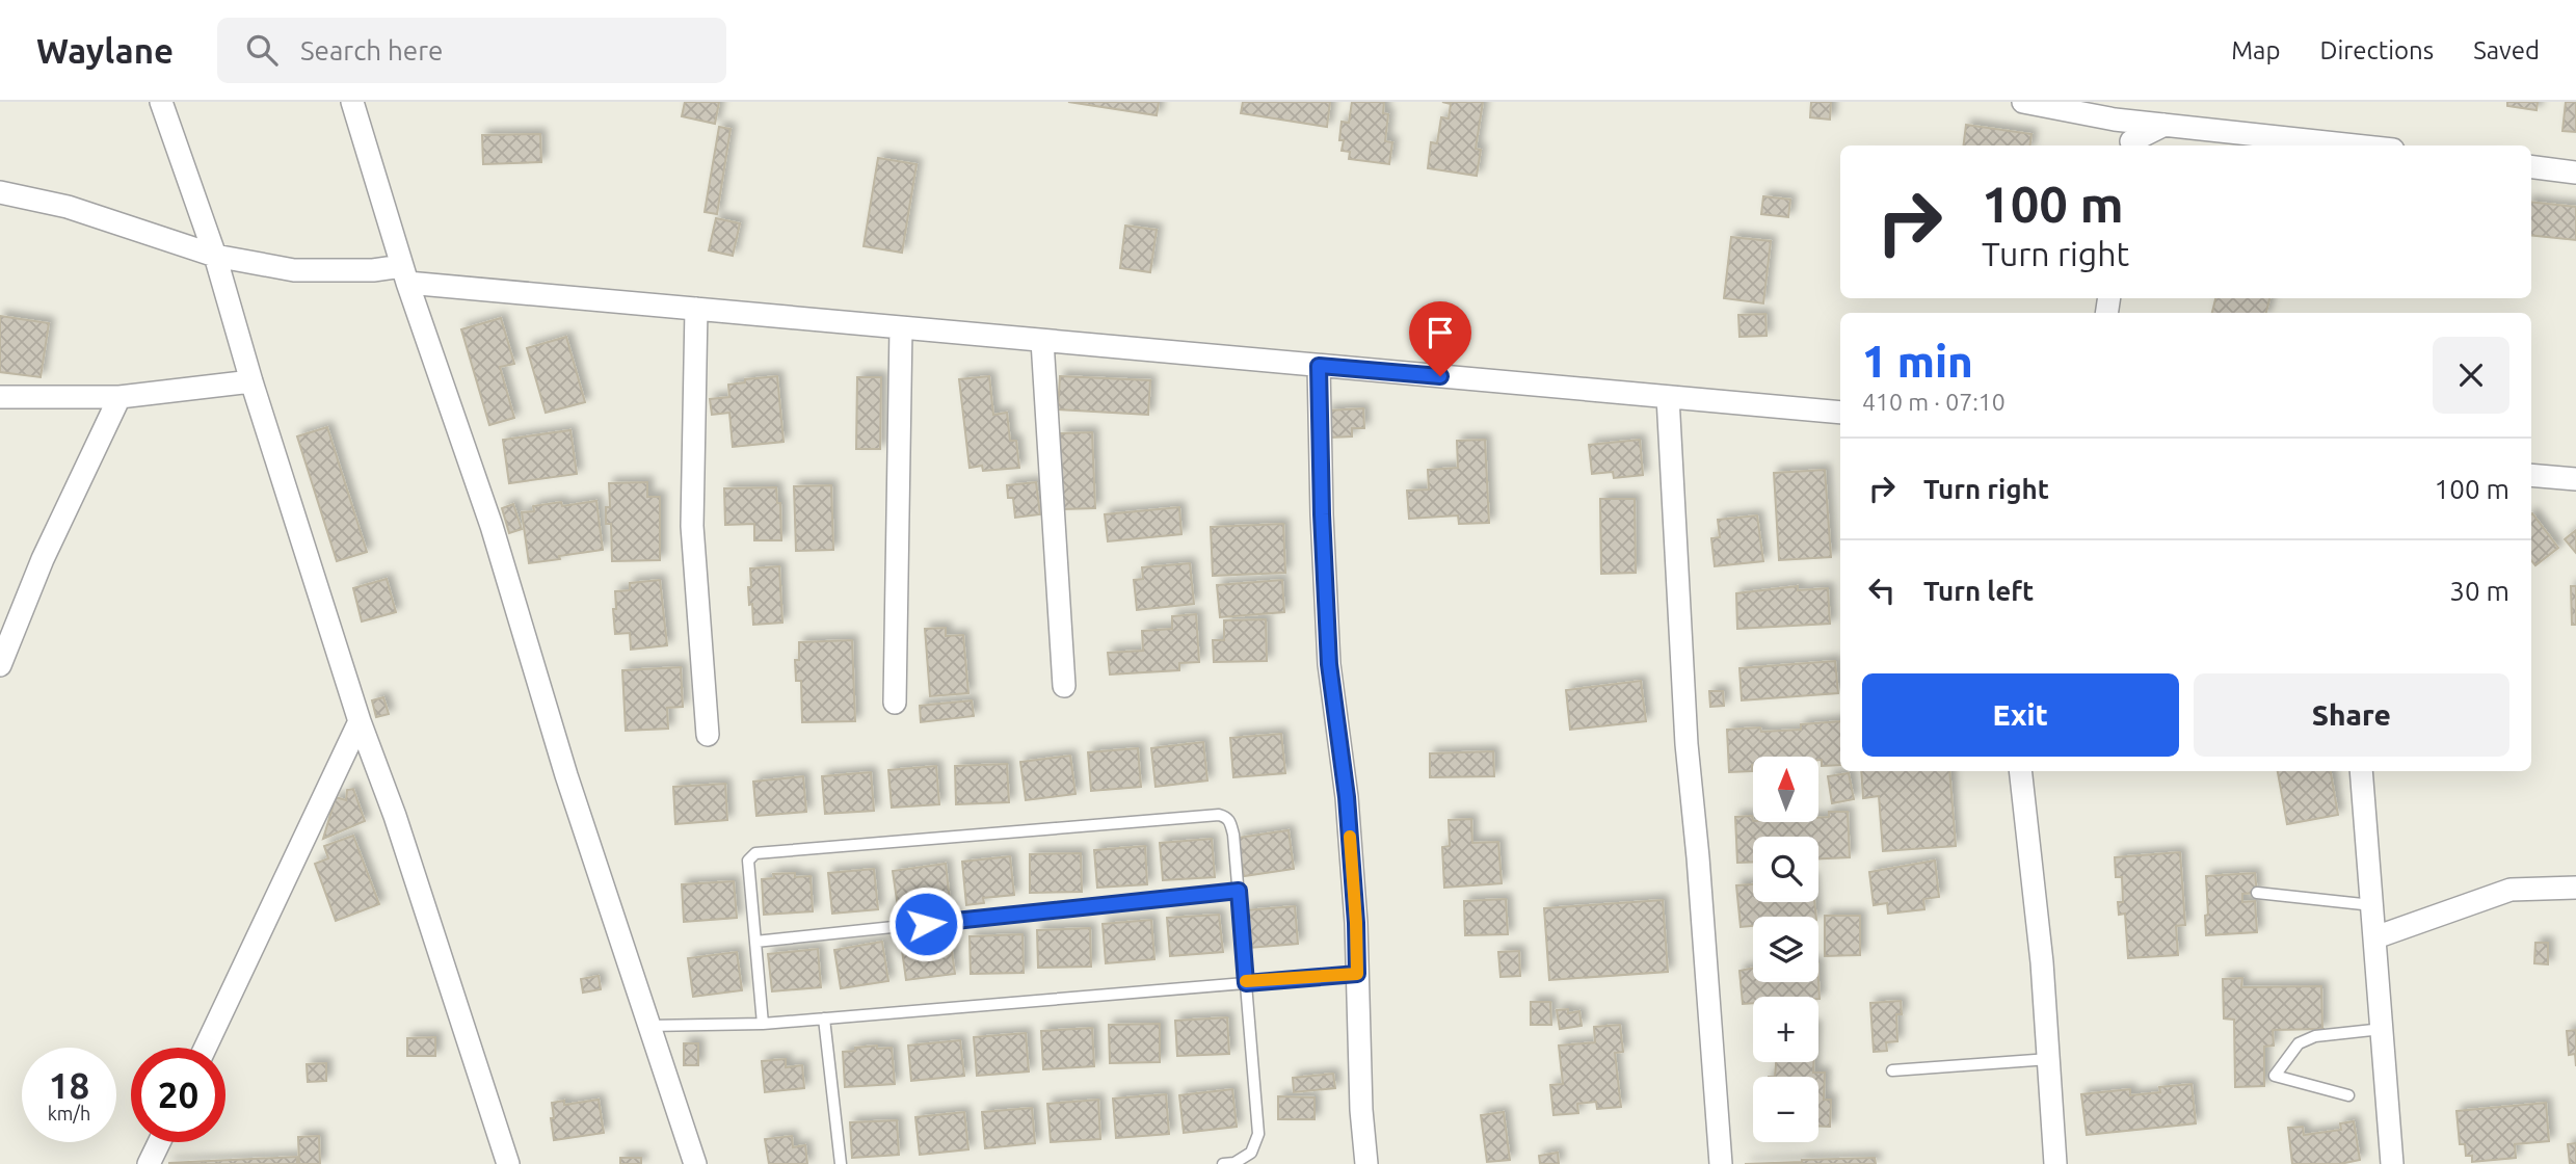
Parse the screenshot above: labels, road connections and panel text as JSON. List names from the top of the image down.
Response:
{
  "north": "top",
  "page": {
    "header": "Waylane",
    "search": "Search here",
    "nav": ["Map", "Directions", "Saved"],
    "turn": ["100 m", "Turn right"],
    "heading": ["1 min", "410 m · 07:10"],
    "list": [
      {
        "name": "Turn right",
        "value": "100 m"
      },
      {
        "name": "Turn left",
        "value": "30 m"
      }
    ],
    "buttons": ["Exit", "Share"],
    "map_buttons": ["+", "−"],
    "speed": "18 km/h",
    "limit": "20"
  }
}
